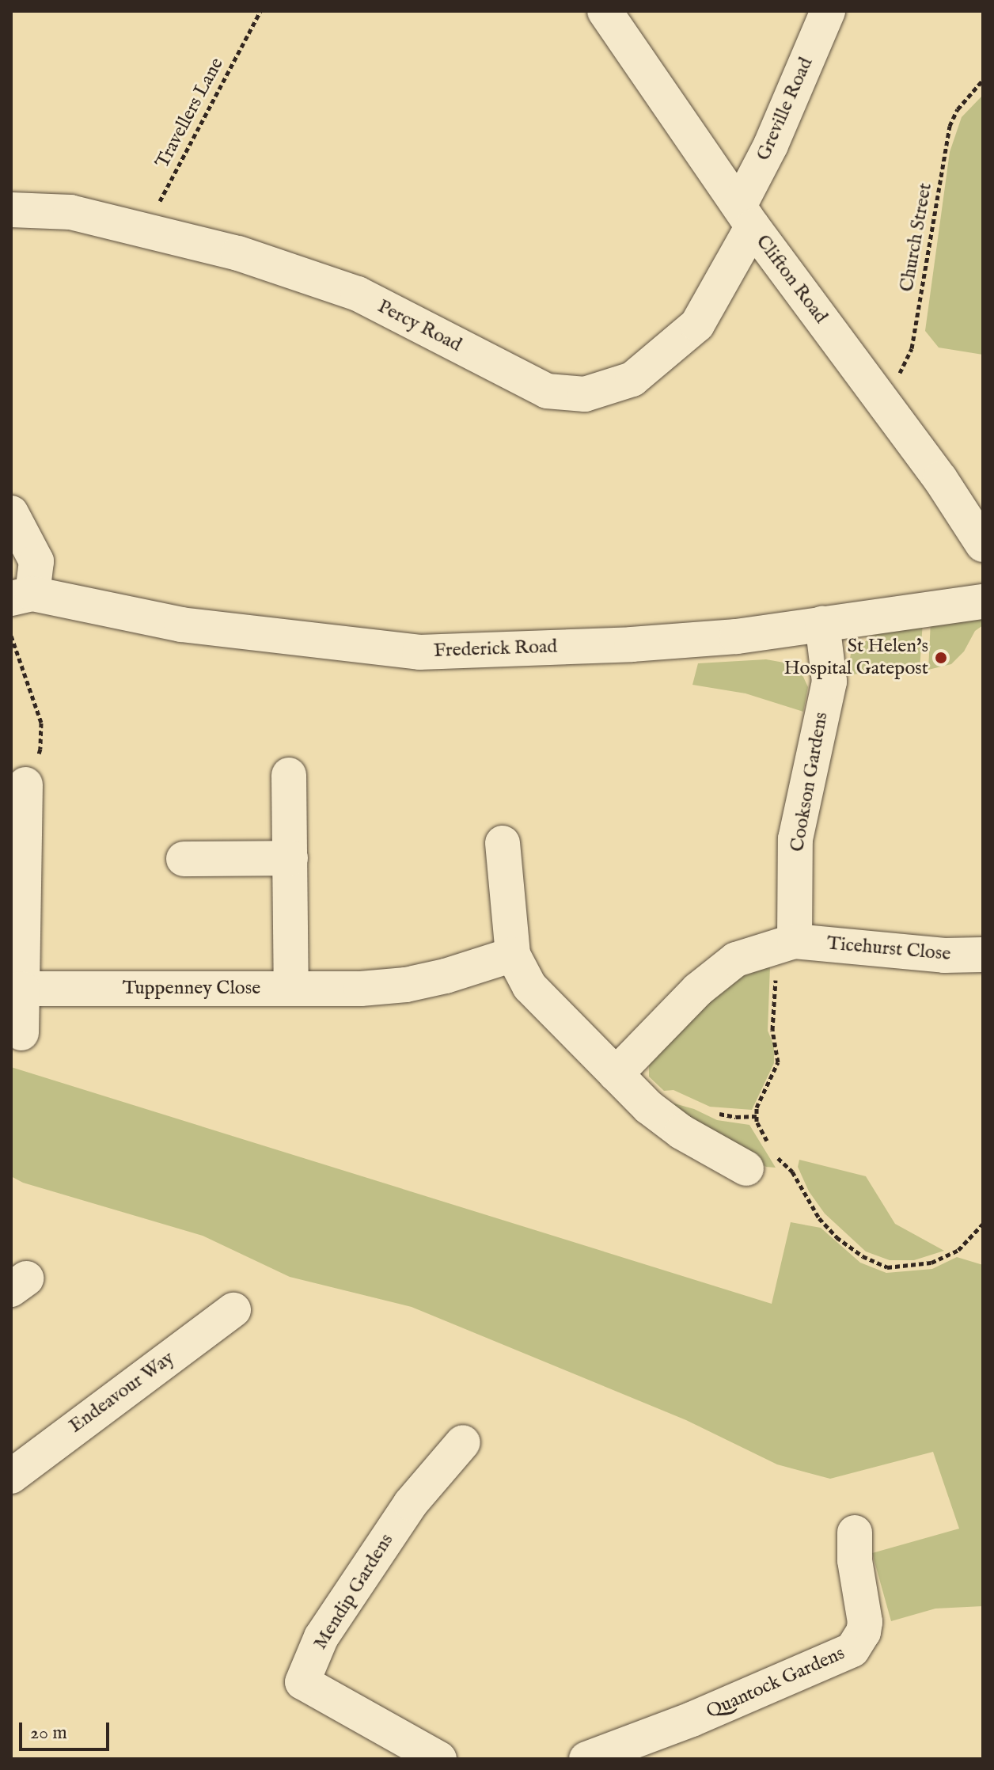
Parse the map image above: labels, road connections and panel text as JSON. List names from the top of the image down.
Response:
{
  "streets": {
    "street": [
      "Greville Road",
      "Clifton Road",
      "Percy Road",
      "Frederick Road",
      "Cookson Gardens",
      "Ticehurst Close",
      "Tuppenney Close",
      "Endeavour Way",
      "Mendip Gardens",
      "Quantock Gardens"
    ],
    "path": ["Travellers Lane", "Church Street"]
  },
  "crossings": [
    ["Greville Road", "Clifton Road"],
    ["Greville Road", "Percy Road"],
    ["Travellers Lane", "Percy Road"],
    ["Church Street", "Clifton Road"],
    ["Clifton Road", "Percy Road"],
    ["Frederick Road", "Cookson Gardens"],
    ["Cookson Gardens", "Ticehurst Close"]
  ],
  "places": ["St Helen's Hospital Gatepost"],
  "scale_bar": "20 m"
}
